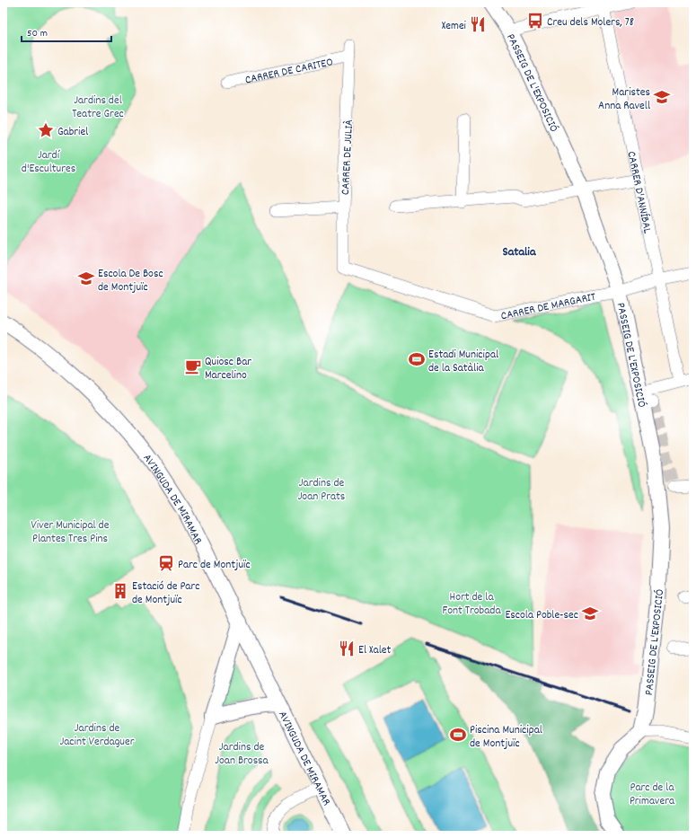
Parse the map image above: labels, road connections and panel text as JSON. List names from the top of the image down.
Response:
{
  "streets": {
    "street": [
      "CARRER DE CARITEO",
      "PASSEIG DE L'EXPOSICIÓ",
      "CARRER DE JULIÀ",
      "CARRER D'ANNÍBAL",
      "CARRER DE MARGARIT",
      "AVINGUDA DE MIRAMAR"
    ]
  },
  "crossings": [
    ["CARRER DE CARITEO", "CARRER DE JULIÀ"],
    ["PASSEIG DE L'EXPOSICIÓ", "CARRER DE MARGARIT"],
    ["CARRER DE JULIÀ", "CARRER DE MARGARIT"],
    ["CARRER D'ANNÍBAL", "CARRER DE MARGARIT"]
  ],
  "districts": ["Satalia"],
  "parks": [
    "Jardins del Teatre Grec",
    "Jardí d'Escultures",
    "Jardins de Joan Prats",
    "Viver Municipal de Plantes Tres Pins",
    "Hort de la Font Trobada",
    "Jardins de Jacint Verdaguer",
    "Jardins de Joan Brossa",
    "Parc de la Primavera"
  ],
  "places": {
    "bus stop": ["Creu dels Molers, 78"],
    "restaurant": ["Xemei", "El Xalet"],
    "school or university": ["Maristes Anna Ravell", "Escola De Bosc de Montjuïc", "Escola Poble-sec"],
    "place": ["Gabriel"],
    "sports": ["Estadi Municipal de la Satàlia", "Piscina Municipal de Montjuïc"],
    "cafe": ["Quiosc Bar Marcelino"],
    "station": ["Parc de Montjuïc"],
    "building": ["Estació de Parc de Montjuïc"]
  },
  "scale_bar": "50 m"
}
